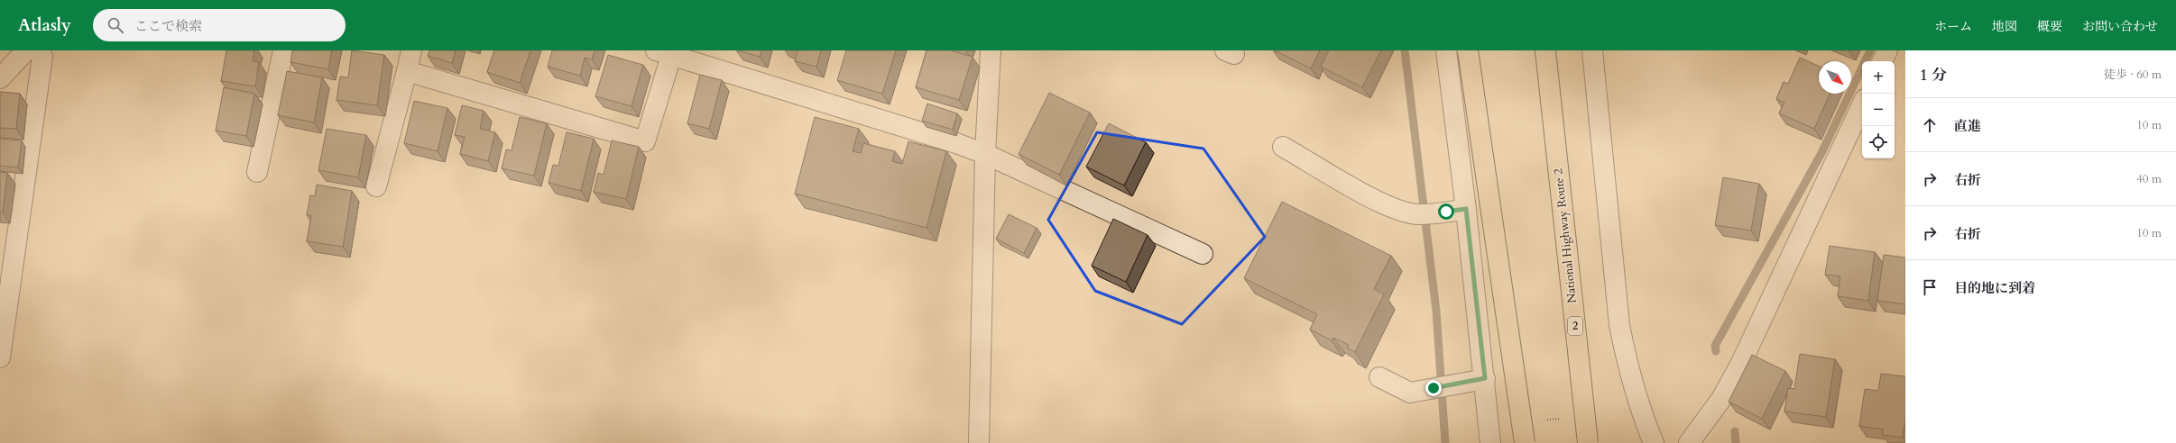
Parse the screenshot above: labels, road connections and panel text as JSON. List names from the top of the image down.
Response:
{
  "streets": {
    "highway": ["National Highway Route 2", "2"]
  },
  "north": "bottom right",
  "page": {
    "header": "Atlasly",
    "search": "ここで検索",
    "nav": [
      "ホーム",
      "地図",
      "概要",
      "お問い合わせ"
    ],
    "heading": ["1 分", "徒歩 · 60 m"],
    "map_buttons": ["+", "−"],
    "list": [
      ["直進", "10 m"],
      ["右折", "40 m"],
      ["右折", "10 m"],
      "目的地に到着"
    ]
  }
}
